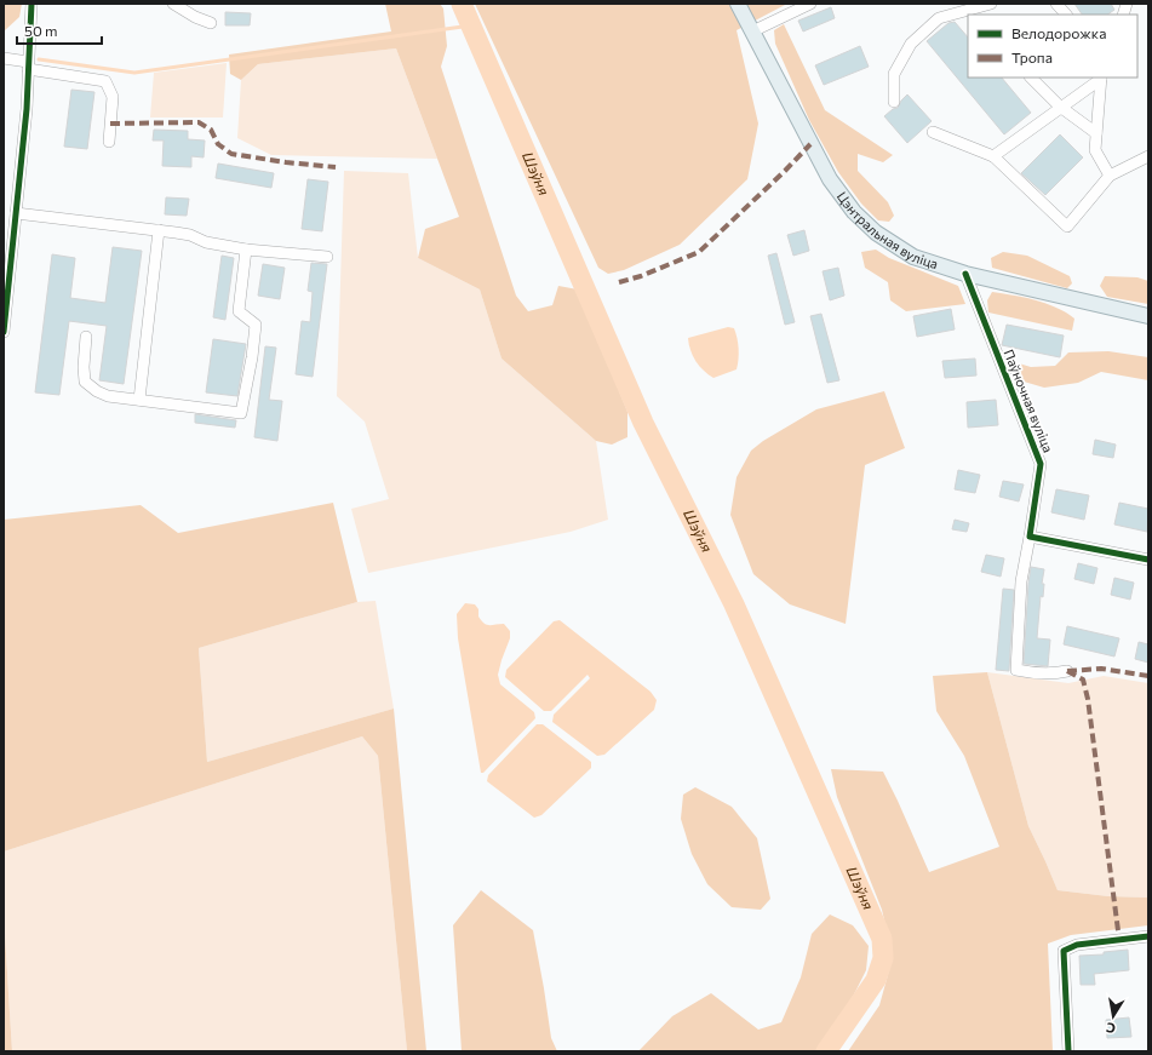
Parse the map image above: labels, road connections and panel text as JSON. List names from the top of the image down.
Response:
{
  "streets": {
    "main road": ["Цэнтральная вуліца"],
    "street": ["Паўночная вуліца"]
  },
  "crossings": [
    ["Цэнтральная вуліца", "Паўночная вуліца"]
  ],
  "water": ["Шэўня"],
  "legend": ["Велодорожка", "Тропа"],
  "scale_bar": "50 m",
  "north": "bottom"
}
